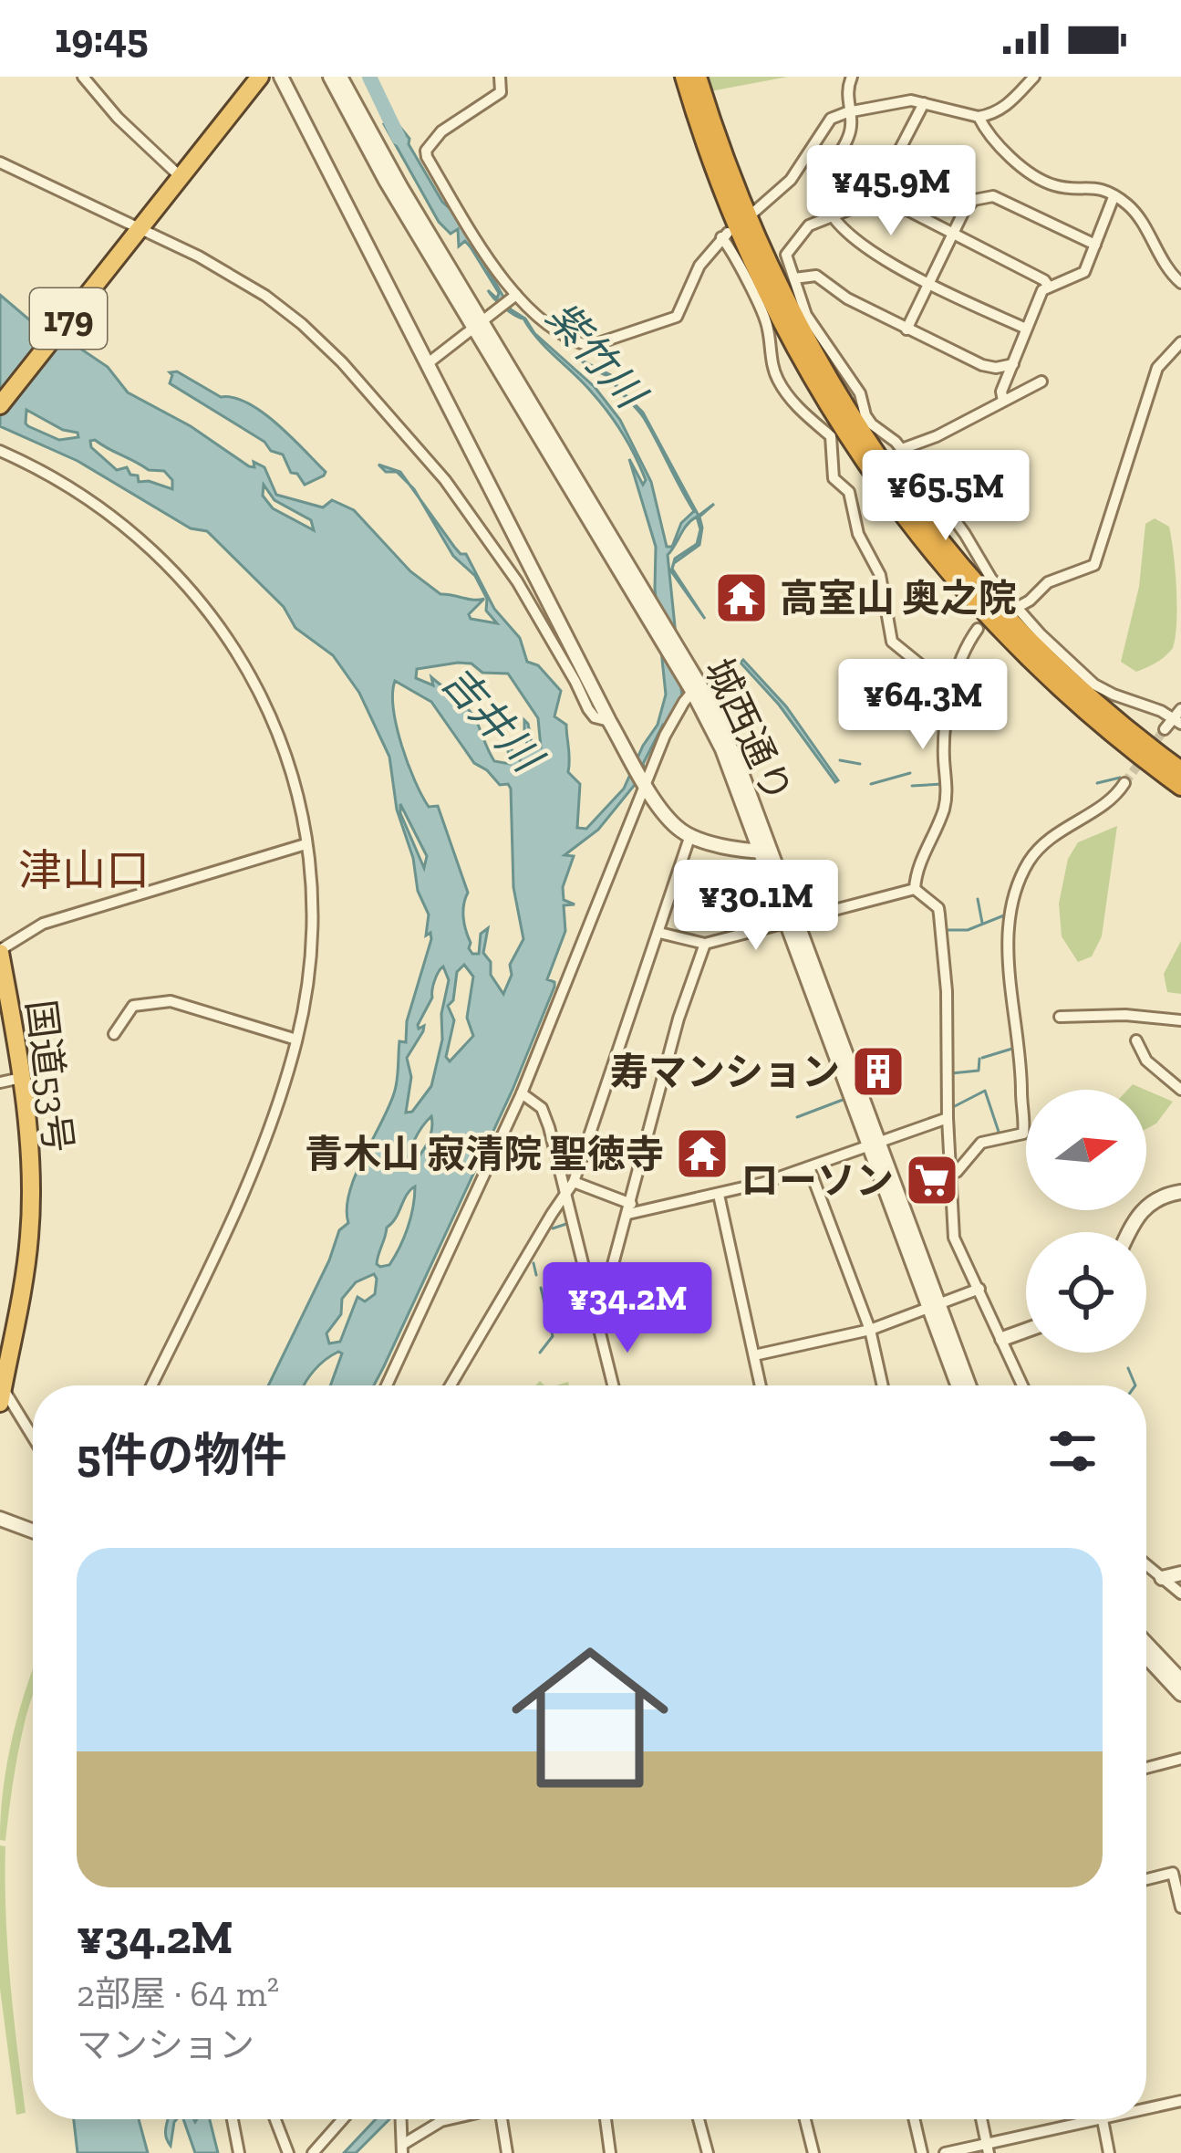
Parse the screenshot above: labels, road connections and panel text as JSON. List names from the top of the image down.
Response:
{
  "streets": {
    "highway": ["179", "国道53号"],
    "street": ["城西通り"]
  },
  "districts": ["津山口"],
  "water": ["紫竹川", "吉井川"],
  "places": {
    "temple": ["高室山 奥之院", "青木山 寂清院 聖徳寺"],
    "building": ["寿マンション"],
    "supermarket": ["ローソン"]
  },
  "north": "right",
  "page": {
    "status": "19:45",
    "price": [
      "¥45.9M",
      "¥65.5M",
      "¥64.3M",
      "¥30.1M",
      "¥34.2M"
    ],
    "heading": "5件の物件",
    "list": [
      {
        "name": "¥34.2M",
        "note": "2部屋 · 64 m² · マンション"
      }
    ]
  }
}
